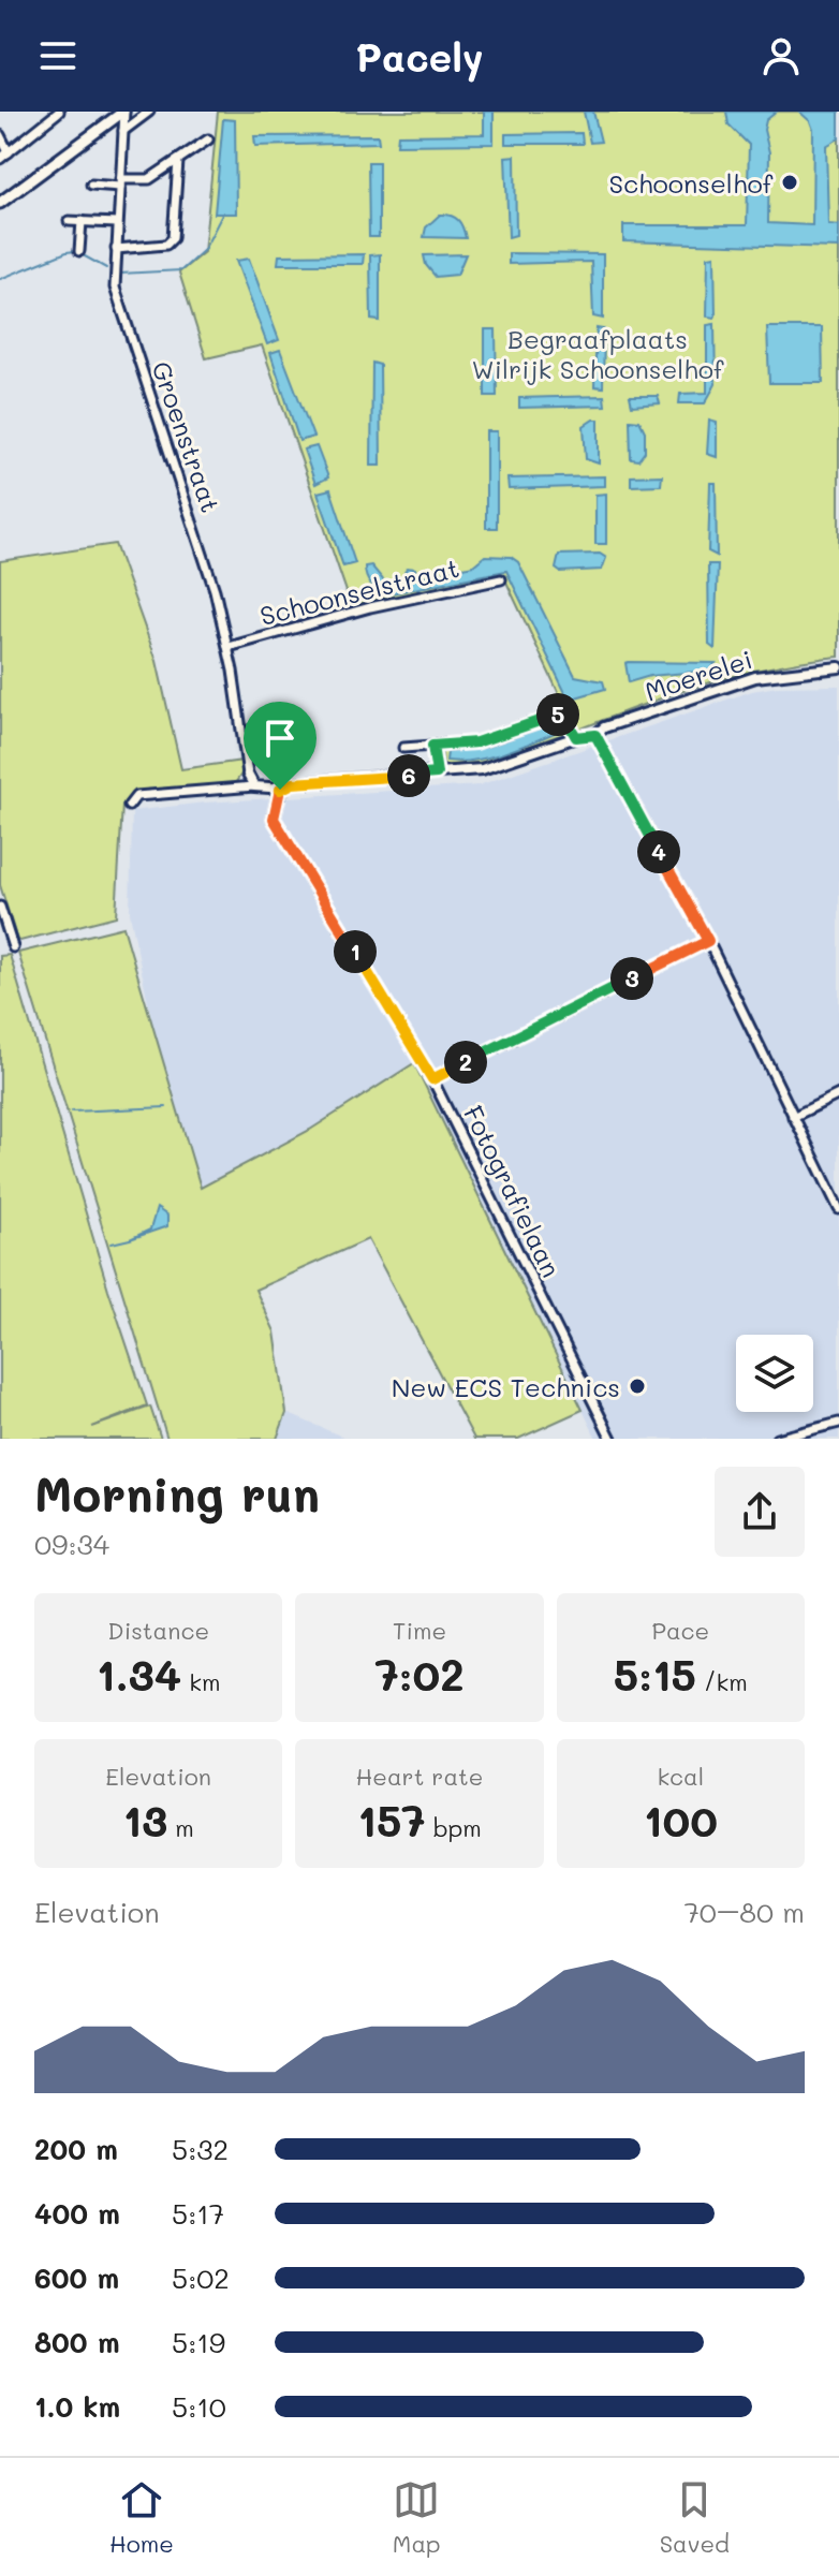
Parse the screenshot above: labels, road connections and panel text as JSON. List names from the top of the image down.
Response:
{
  "streets": {
    "street": [
      "Groenstraat",
      "Schoonselstraat",
      "Moerelei",
      "Fotografielaan"
    ]
  },
  "crossings": [
    ["Groenstraat", "Schoonselstraat"],
    ["Moerelei", "Fotografielaan"]
  ],
  "parks": ["Begraafplaats Wilrijk Schoonselhof"],
  "places": ["Schoonselhof", "New ECS Technics"],
  "page": {
    "header": "Pacely",
    "pins": [
      "5",
      "6",
      "4",
      "1",
      "3",
      "2"
    ],
    "heading": ["Morning run", "09:34"],
    "stats": [
      ["Distance", "1.34 km"],
      ["Time", "7:02"],
      ["Pace", "5:15 /km"],
      ["Elevation", "13 m"],
      ["Heart rate", "157 bpm"],
      ["kcal", "100"]
    ],
    "chart": ["Elevation", "70–80 m"],
    "list": [
      {
        "name": "200 m",
        "note": "5:32"
      },
      {
        "name": "400 m",
        "note": "5:17"
      },
      {
        "name": "600 m",
        "note": "5:02"
      },
      {
        "name": "800 m",
        "note": "5:19"
      },
      {
        "name": "1.0 km",
        "note": "5:10"
      }
    ],
    "tabs": ["Home", "Map", "Saved"]
  }
}
